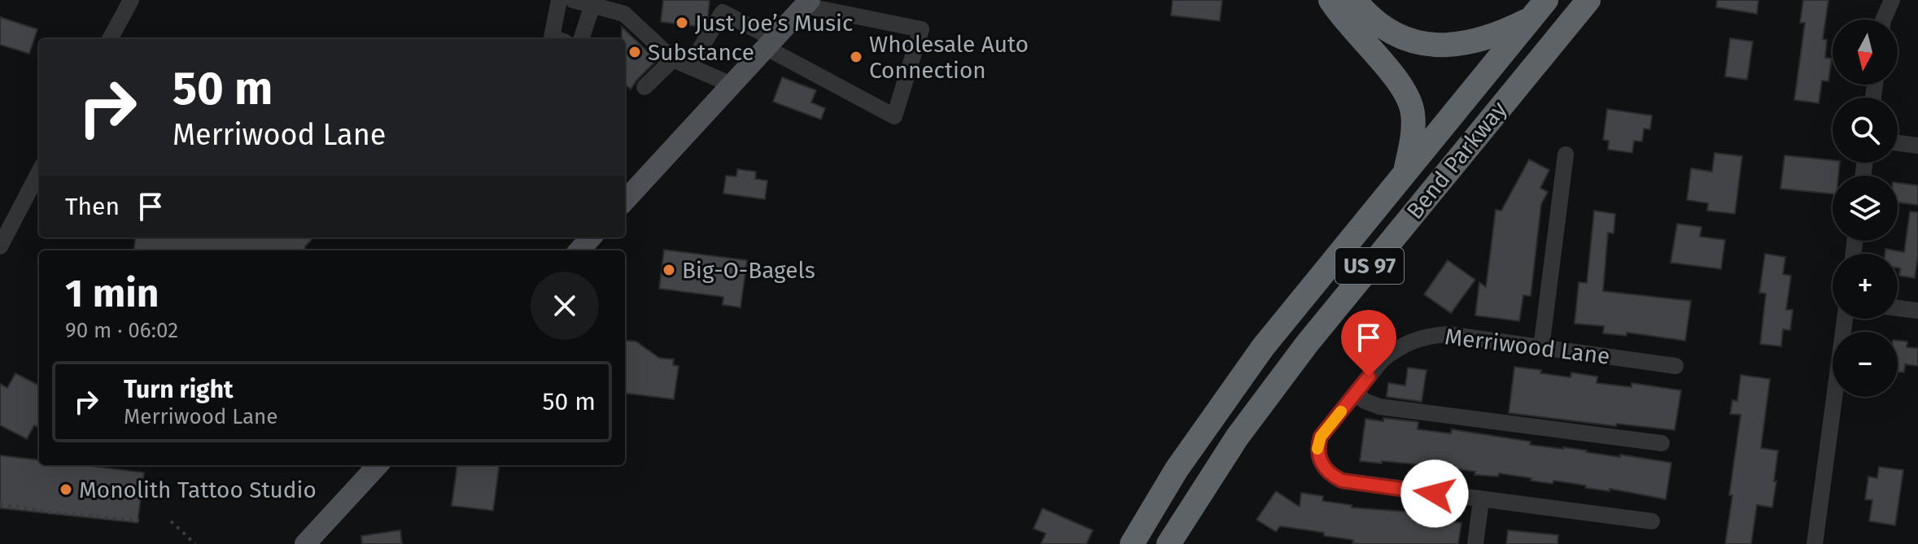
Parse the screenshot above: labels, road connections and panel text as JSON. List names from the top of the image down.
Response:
{
  "streets": {
    "highway": ["Bend Parkway", "US 97"],
    "street": ["Merriwood Lane"]
  },
  "places": [
    "Just Joe’s Music",
    "Substance",
    "Wholesale Auto Connection",
    "Big-O-Bagels",
    "Monolith Tattoo Studio"
  ],
  "north": "bottom",
  "page": {
    "map_buttons": ["+", "−"],
    "turn": ["50 m", "Merriwood Lane"],
    "then": "Then",
    "heading": ["1 min", "90 m · 06:02"],
    "list": [
      {
        "name": "Turn right",
        "note": "Merriwood Lane",
        "value": "50 m"
      }
    ]
  }
}
